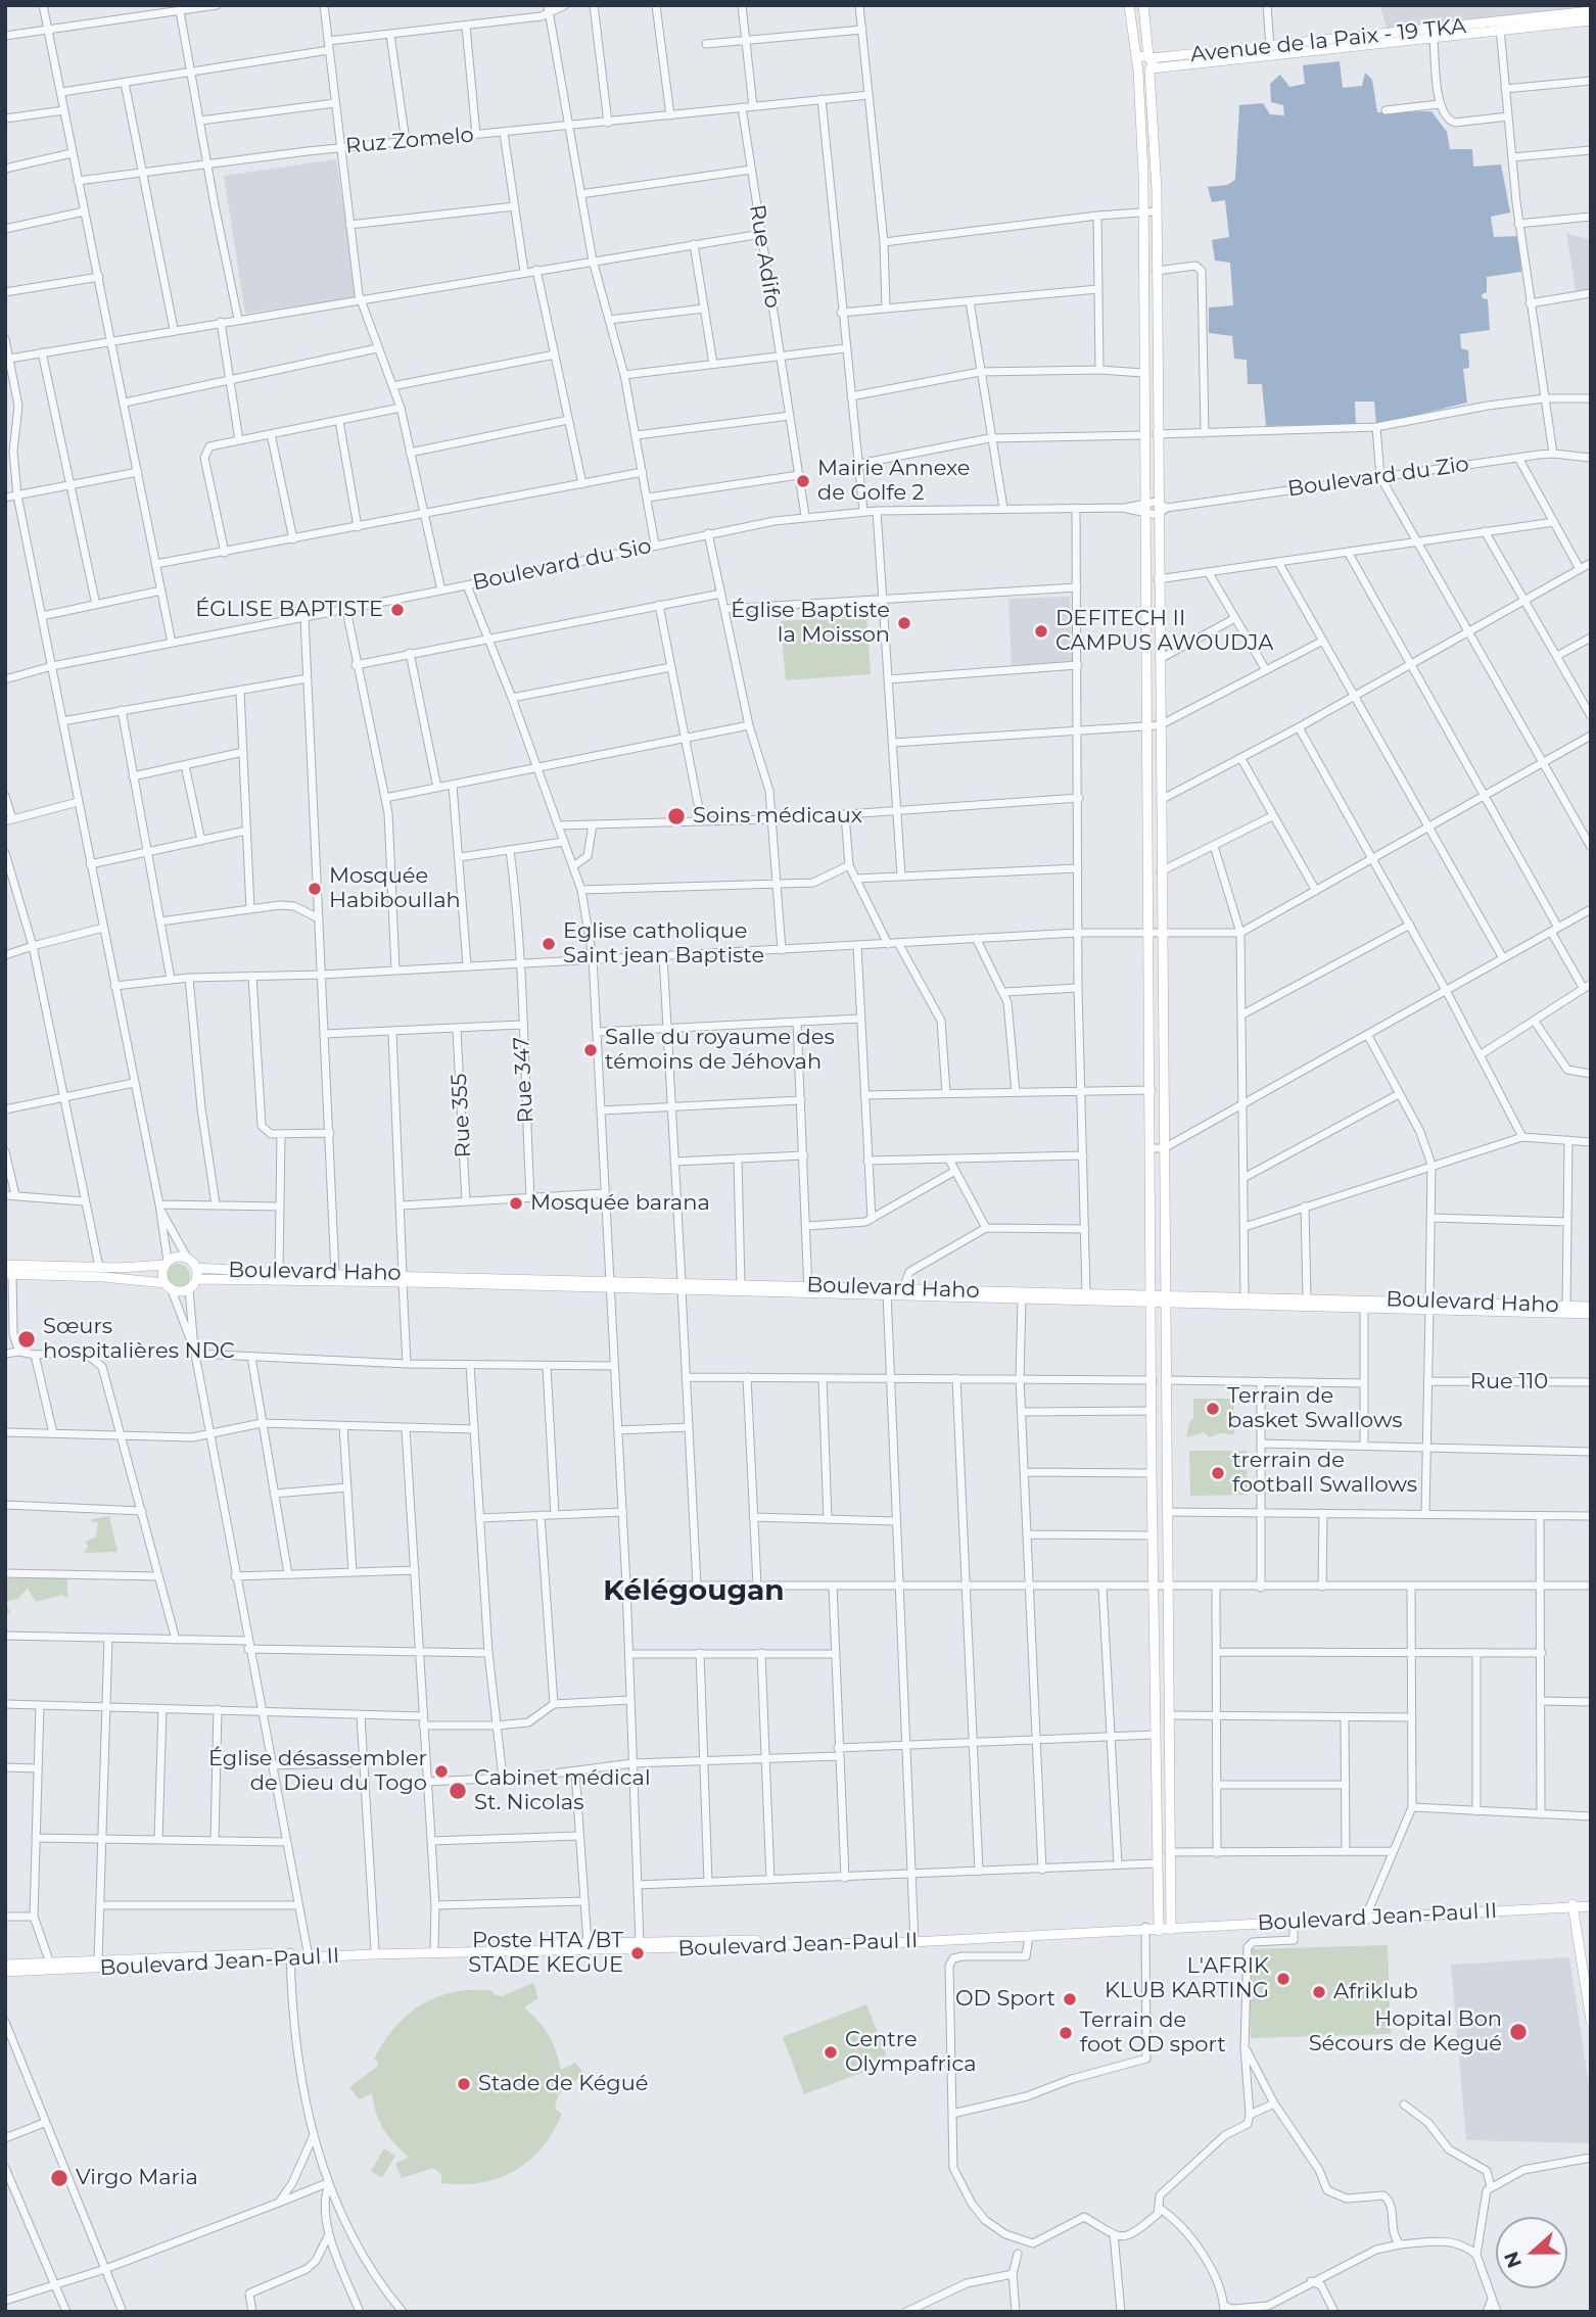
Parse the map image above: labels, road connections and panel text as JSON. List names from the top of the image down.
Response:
{
  "streets": {
    "main road": ["Avenue de la Paix - 19 TKA", "Boulevard Haho", "Boulevard Jean-Paul II"],
    "street": [
      "Ruz Zomelo",
      "Rue Adifo",
      "Boulevard du Zio",
      "Boulevard du Sio",
      "Rue 347",
      "Rue 355",
      "Rue 110"
    ]
  },
  "crossings": [
    ["Ruz Zomelo", "Rue Adifo"],
    ["Rue Adifo", "Boulevard du Sio"],
    ["Boulevard du Zio", "Boulevard du Sio"]
  ],
  "districts": ["Kélégougan"],
  "places": [
    "Mairie Annexe de Golfe 2",
    "ÉGLISE BAPTISTE",
    "Église Baptiste la Moisson",
    "DEFITECH II CAMPUS AWOUDJA",
    "Soins médicaux",
    "Mosquée Habiboullah",
    "Eglise catholique Saint jean Baptiste",
    "Salle du royaume des témoins de Jéhovah",
    "Mosquée barana",
    "Sœurs hospitalières NDC",
    "Terrain de basket Swallows",
    "trerrain de football Swallows",
    "Église désassembler de Dieu du Togo",
    "Cabinet médical St. Nicolas",
    "Poste HTA /BT STADE KEGUE",
    "L'AFRIK KLUB KARTING",
    "Afriklub",
    "OD Sport",
    "Hopital Bon Sécours de Kegué",
    "Terrain de foot OD sport",
    "Centre Olympafrica",
    "Stade de Kégué",
    "Virgo Maria"
  ],
  "north": "left"
}
